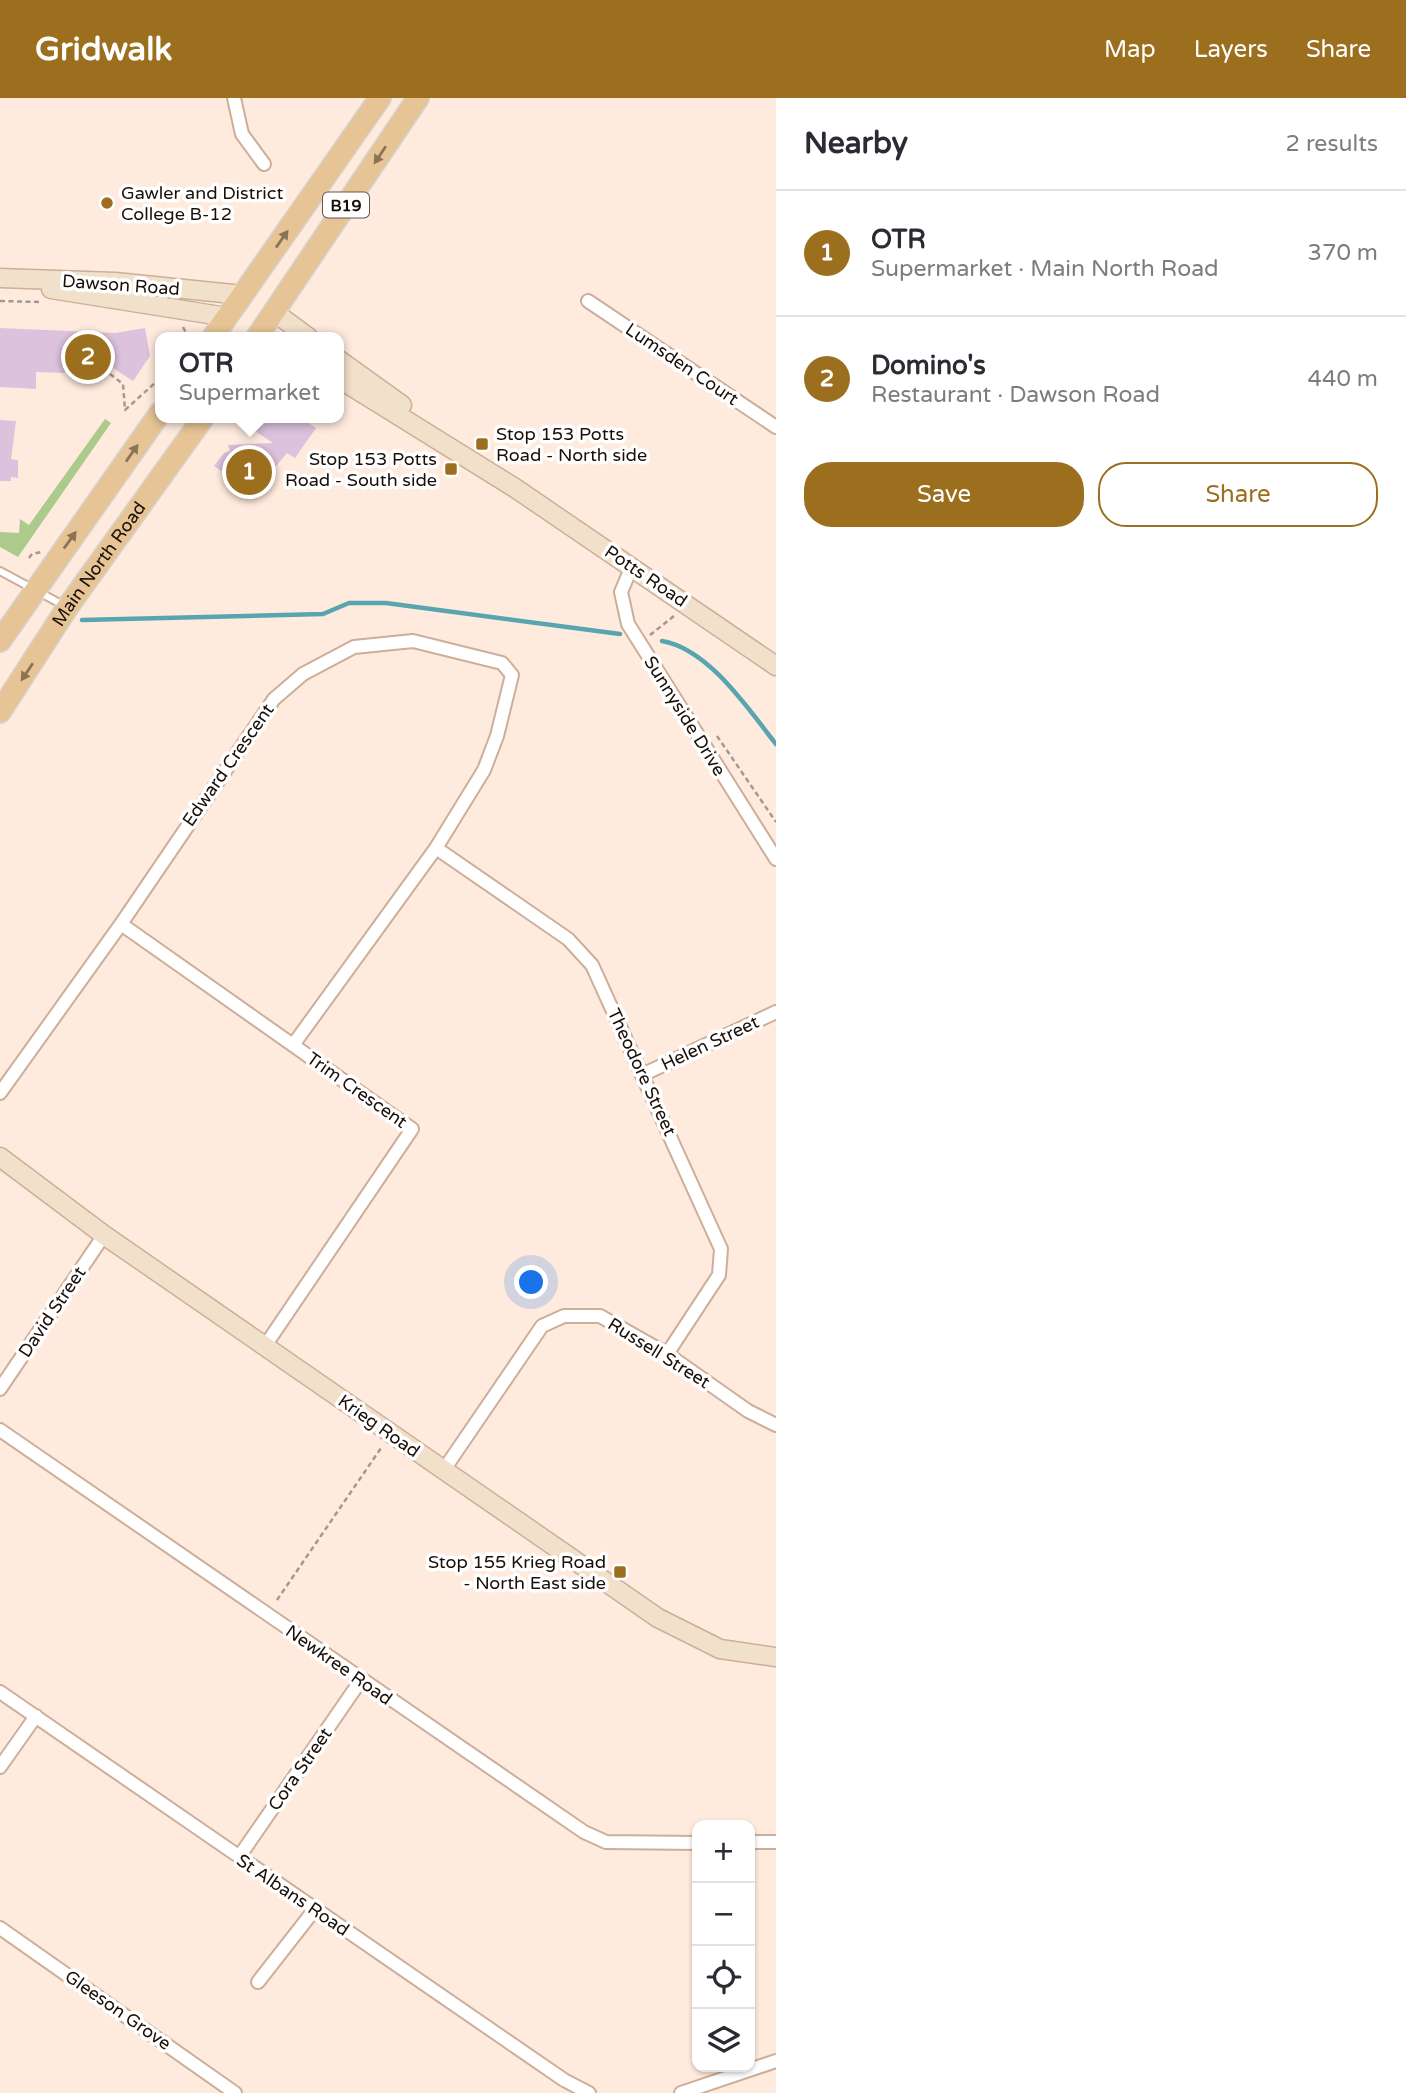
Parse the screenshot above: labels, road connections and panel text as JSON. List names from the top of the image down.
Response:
{
  "streets": {
    "main road": ["B19", "Main North Road"],
    "street": [
      "Dawson Road",
      "Lumsden Court",
      "Potts Road",
      "Sunnyside Drive",
      "Edward Crescent",
      "Helen Street",
      "Theodore Street",
      "Trim Crescent",
      "David Street",
      "Russell Street",
      "Krieg Road",
      "Newkree Road",
      "Cora Street",
      "St Albans Road",
      "Gleeson Grove"
    ]
  },
  "crossings": [
    ["B19", "Dawson Road"],
    ["Potts Road", "Sunnyside Drive"],
    ["Edward Crescent", "Theodore Street"],
    ["Edward Crescent", "Trim Crescent"],
    ["Helen Street", "Theodore Street"],
    ["Theodore Street", "Russell Street"],
    ["Trim Crescent", "Krieg Road"],
    ["David Street", "Krieg Road"],
    ["Russell Street", "Krieg Road"],
    ["Newkree Road", "Cora Street"],
    ["Cora Street", "St Albans Road"]
  ],
  "places": {
    "other": ["Gawler and District College B-12"],
    "transit": ["Stop 153 Potts Road - North side", "Stop 153 Potts Road - South side", "Stop 155 Krieg Road - North East side"]
  },
  "page": {
    "header": "Gridwalk",
    "nav": ["Map", "Layers", "Share"],
    "heading": ["Nearby", "2 results"],
    "list": [
      {
        "mark": "1",
        "name": "OTR",
        "note": "Supermarket · Main North Road",
        "value": "370 m"
      },
      {
        "mark": "2",
        "name": "Domino's",
        "note": "Restaurant · Dawson Road",
        "value": "440 m"
      }
    ],
    "pins": ["2", "1"],
    "popup": ["OTR", "Supermarket"],
    "buttons": ["Save", "Share"],
    "map_buttons": ["+", "−"]
  }
}
